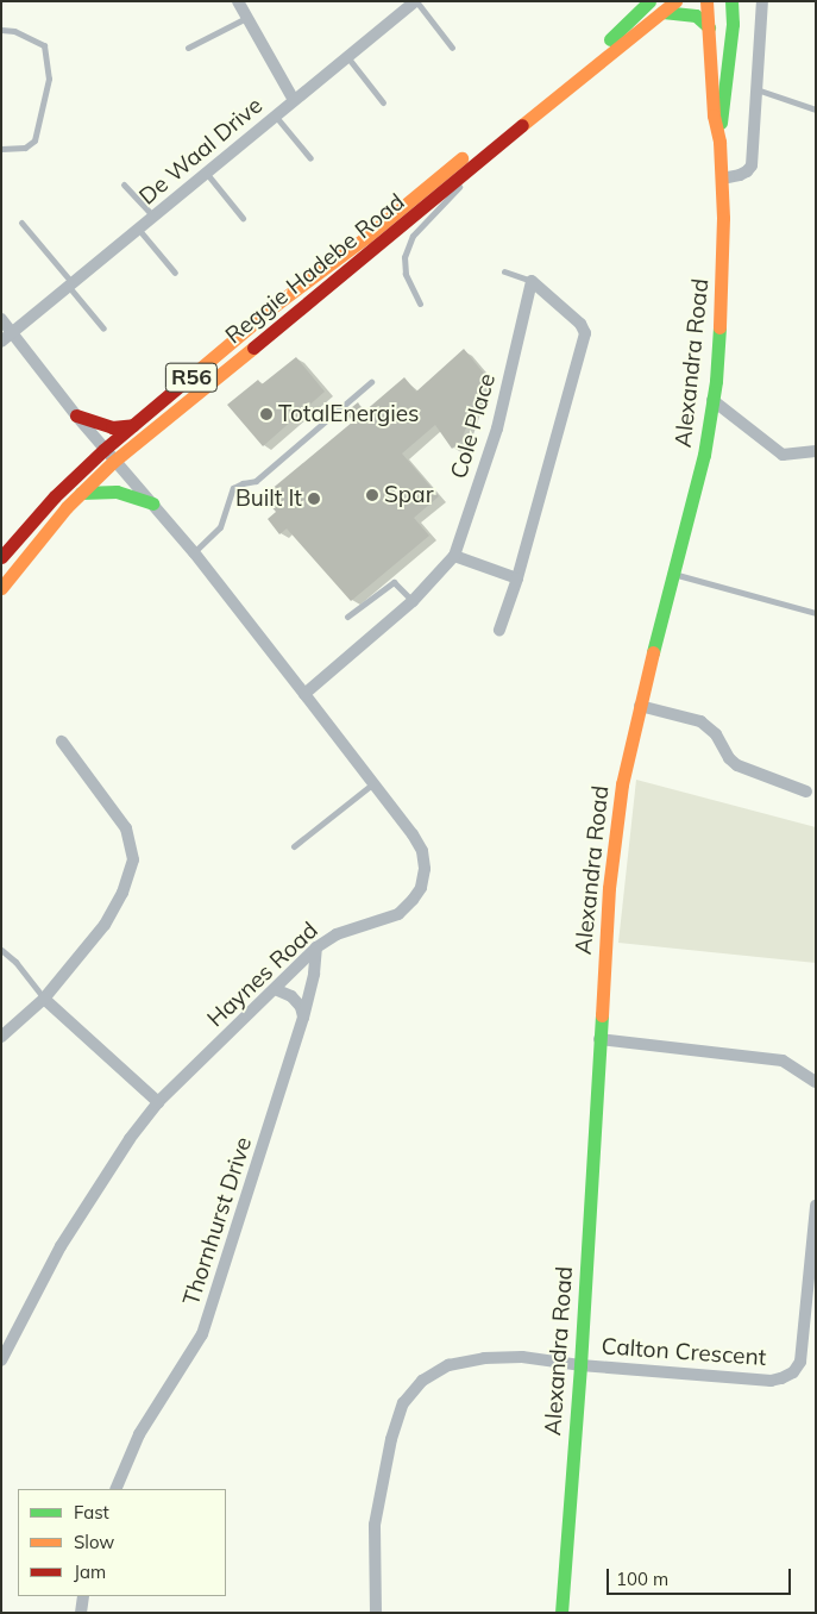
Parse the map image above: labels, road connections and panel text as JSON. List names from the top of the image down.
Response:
{
  "streets": {
    "main road": ["Reggie Hadebe Road", "Alexandra Road", "R56"],
    "street": [
      "De Waal Drive",
      "Cole Place",
      "Haynes Road",
      "Thornhurst Drive",
      "Calton Crescent"
    ]
  },
  "crossings": [
    ["De Waal Drive", "Haynes Road"],
    ["Reggie Hadebe Road", "Haynes Road"],
    ["Alexandra Road", "Calton Crescent"],
    ["Cole Place", "Haynes Road"],
    ["Haynes Road", "Thornhurst Drive"]
  ],
  "places": ["TotalEnergies", "Spar", "Built It"],
  "legend": ["Fast", "Slow", "Jam"],
  "scale_bar": "100 m"
}
